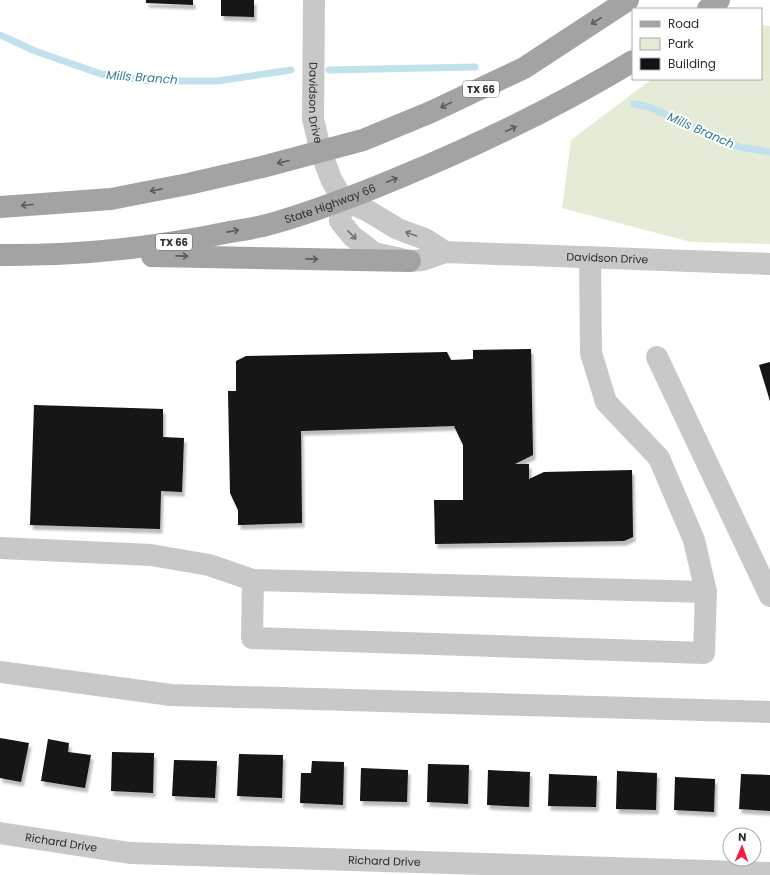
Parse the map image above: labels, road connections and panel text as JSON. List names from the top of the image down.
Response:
{
  "streets": {
    "main road": ["TX 66", "State Highway 66"],
    "street": ["Davidson Drive", "Richard Drive"]
  },
  "crossings": [
    ["TX 66", "Davidson Drive"],
    ["Davidson Drive", "State Highway 66"]
  ],
  "water": ["Mills Branch"],
  "legend": ["Road", "Park", "Building"],
  "north": "top"
}
